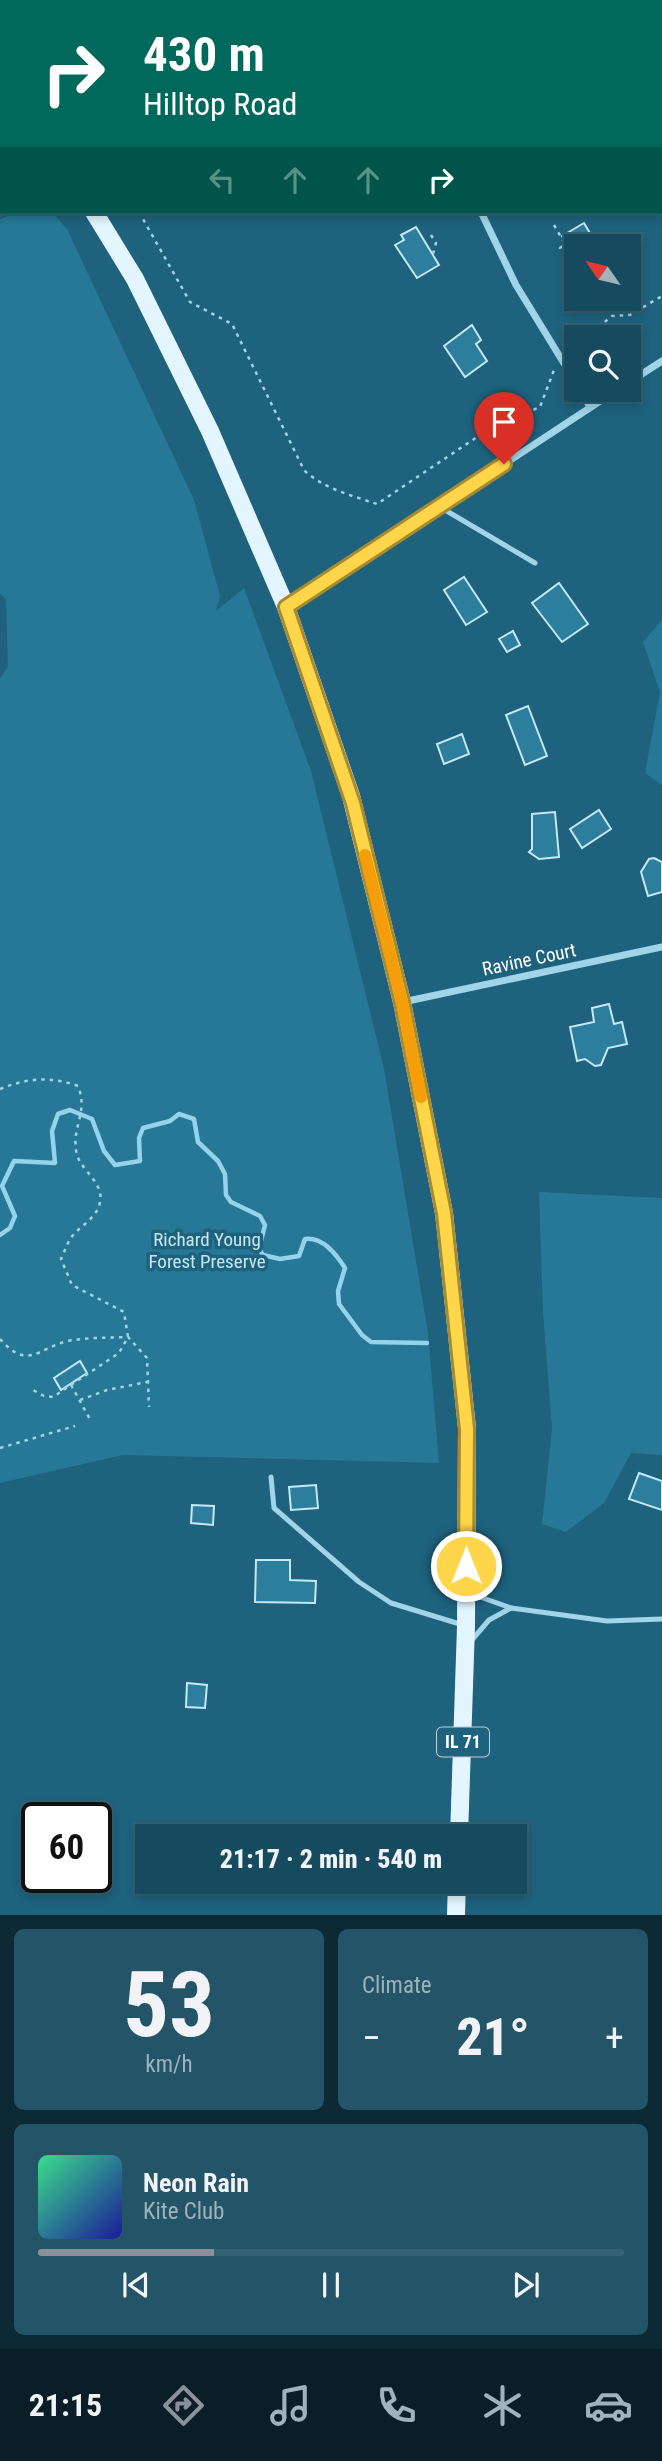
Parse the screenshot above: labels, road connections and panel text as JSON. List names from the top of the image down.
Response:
{
  "streets": {
    "main road": ["IL 71"],
    "street": ["Ravine Court"]
  },
  "crossings": [
    ["Ravine Court", "IL 71"]
  ],
  "parks": ["Richard Young Forest Preserve"],
  "north": "top left",
  "page": {
    "turn": ["430 m", "Hilltop Road"],
    "limit": "60",
    "trip": "21:17 · 2 min · 540 m",
    "tile": [
      ["53", "km/h"],
      "Climate"
    ],
    "heat": ["−", "21°", "+"],
    "song": ["Neon Rain", "Kite Club"],
    "tabs": "21:15"
  }
}
